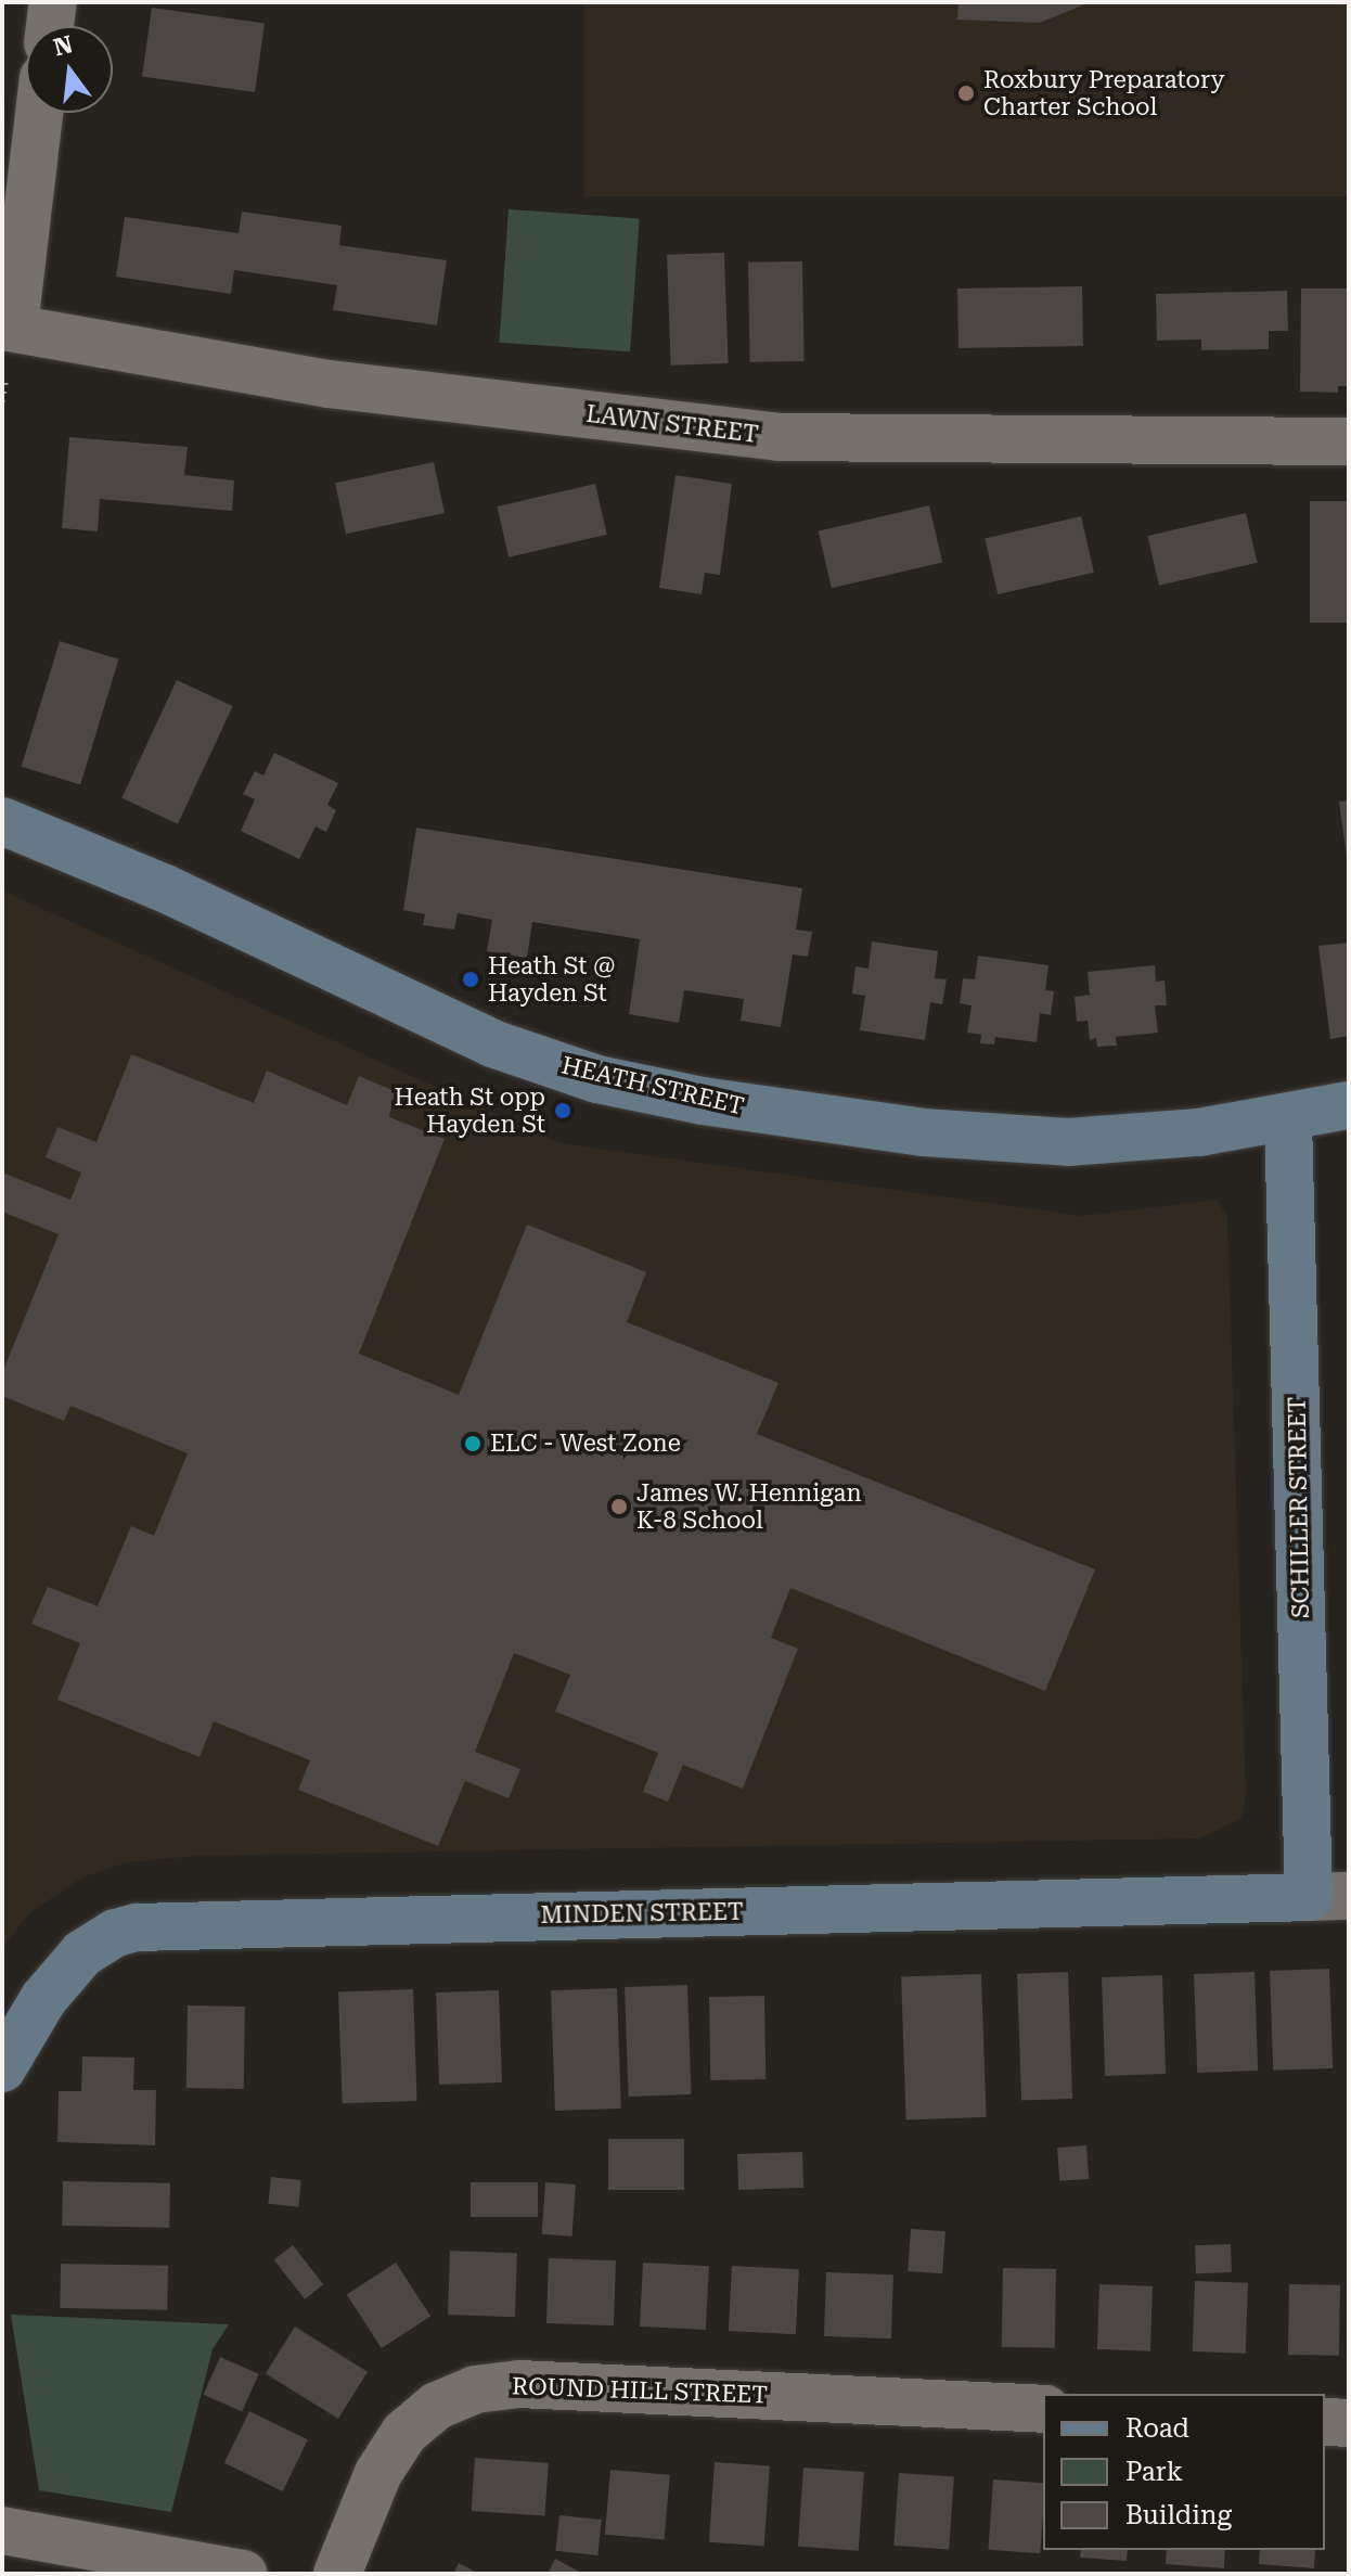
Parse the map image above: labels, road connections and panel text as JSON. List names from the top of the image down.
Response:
{
  "streets": {
    "street": [
      "LAWN STREET",
      "HEATH STREET",
      "SCHILLER STREET",
      "MINDEN STREET",
      "ROUND HILL STREET"
    ]
  },
  "crossings": [
    ["HEATH STREET", "SCHILLER STREET"],
    ["SCHILLER STREET", "MINDEN STREET"]
  ],
  "places": [
    "Roxbury Preparatory Charter School",
    "Heath St @ Hayden St",
    "Heath St opp Hayden St",
    "ELC - West Zone",
    "James W. Hennigan K-8 School"
  ],
  "legend": ["Road", "Park", "Building"],
  "north": "top"
}
